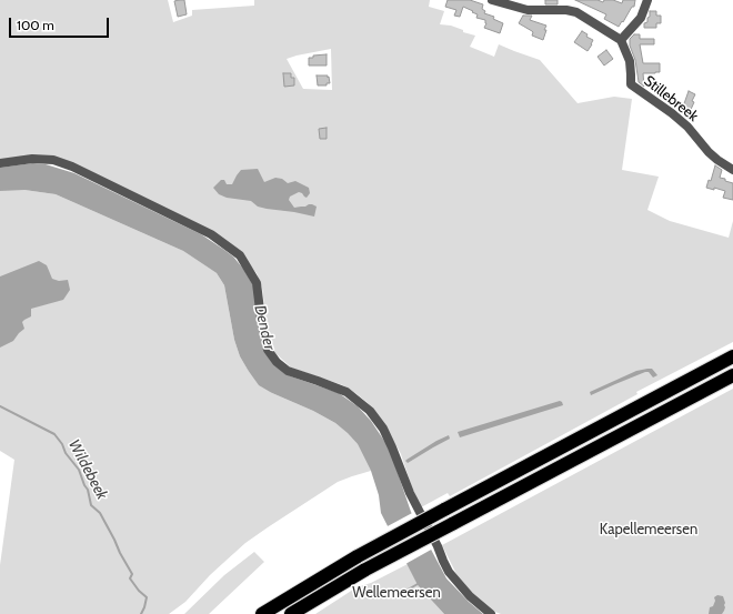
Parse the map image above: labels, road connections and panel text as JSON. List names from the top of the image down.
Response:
{
  "streets": {
    "street": ["Stillebreek"]
  },
  "water": ["Dender", "Wildebeek"],
  "parks": ["Kapellemeersen", "Wellemeersen"],
  "scale_bar": "100 m"
}
